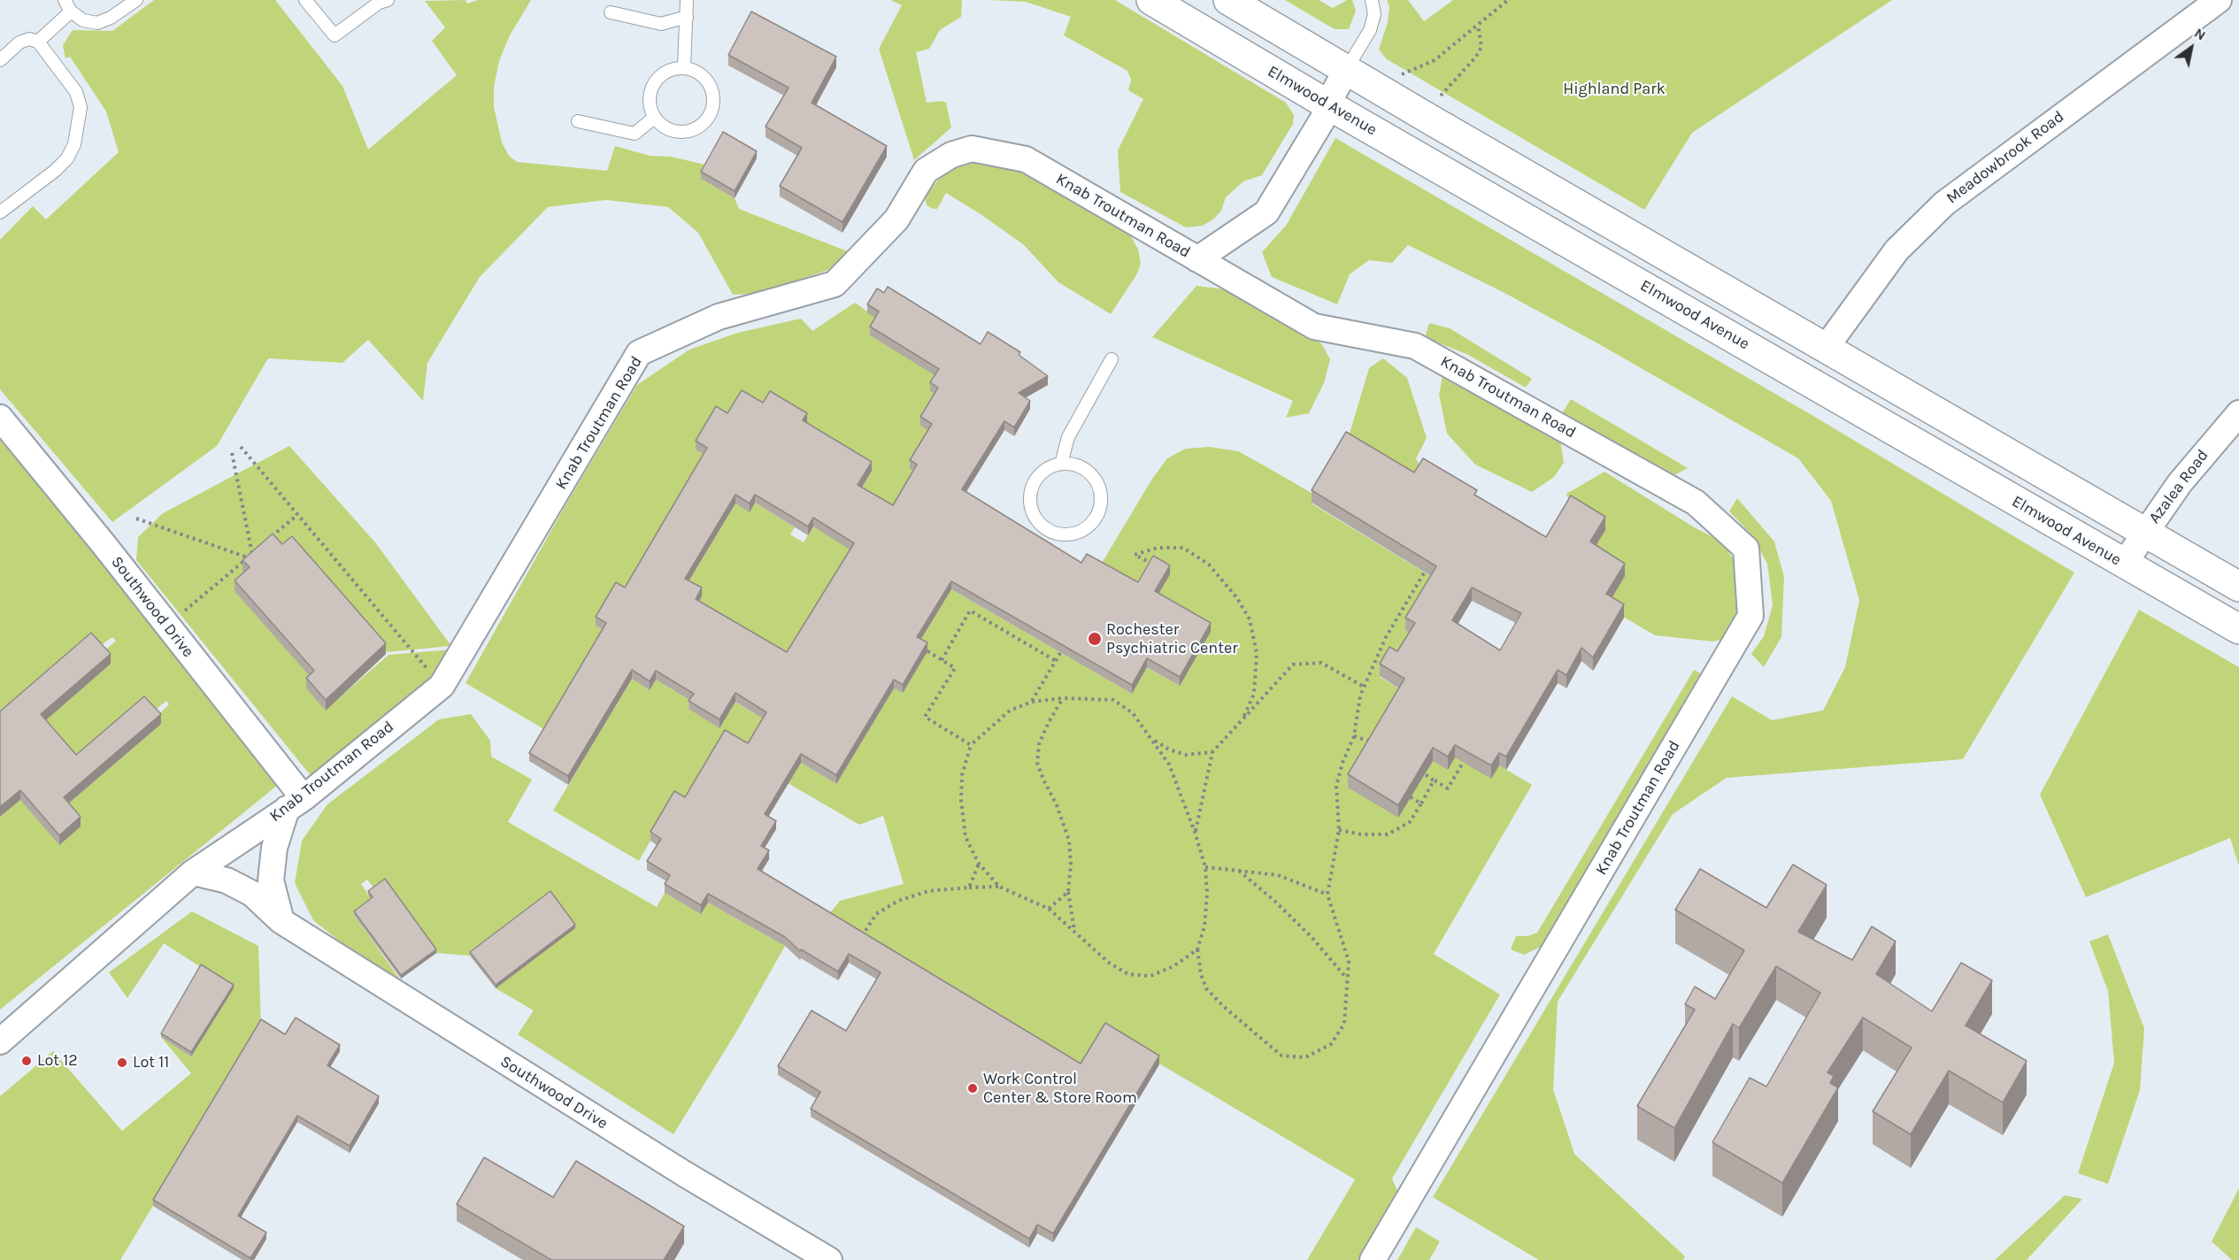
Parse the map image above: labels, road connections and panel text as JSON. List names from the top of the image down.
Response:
{
  "streets": {
    "main road": ["Elmwood Avenue"],
    "street": [
      "Meadowbrook Road",
      "Knab Troutman Road",
      "Azalea Road",
      "Southwood Drive"
    ]
  },
  "crossings": [
    ["Elmwood Avenue", "Azalea Road"],
    ["Knab Troutman Road", "Southwood Drive"]
  ],
  "parks": ["Highland Park"],
  "places": [
    "Rochester Psychiatric Center",
    "Lot 12",
    "Lot 11",
    "Work Control Center & Store Room"
  ],
  "north": "top right"
}
